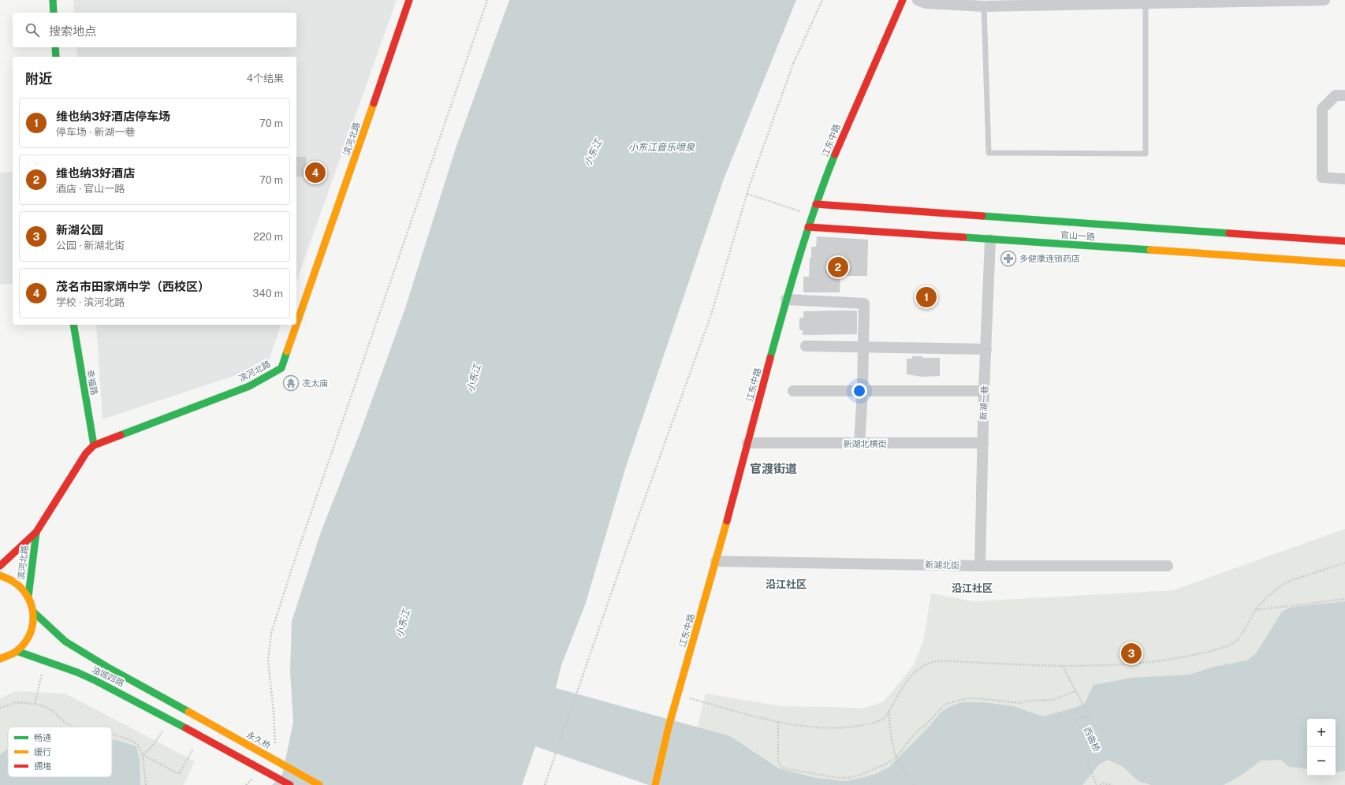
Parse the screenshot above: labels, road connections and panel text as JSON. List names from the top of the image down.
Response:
{
  "streets": {
    "main road": [
      "滨河北路",
      "江东中路",
      "官山一路",
      "幸福路",
      "油城四路",
      "永久桥"
    ],
    "street": ["新湖一巷", "新湖北横街", "新湖北街"],
    "path": ["西曲桥"]
  },
  "crossings": [
    ["滨河北路", "幸福路"],
    ["江东中路", "官山一路"],
    ["江东中路", "新湖北横街"],
    ["江东中路", "新湖北街"],
    ["官山一路", "新湖一巷"],
    ["新湖一巷", "新湖北横街"],
    ["新湖一巷", "新湖北街"],
    ["油城四路", "永久桥"]
  ],
  "districts": ["官渡街道", "沿江社区", "沿江社区"],
  "water": ["小东江音乐喷泉", "小东江"],
  "places": {
    "pharmacy": ["多健康连锁药店"],
    "temple": ["冼太庙"]
  },
  "legend": ["畅通", "缓行", "拥堵"],
  "page": {
    "search": "搜索地点",
    "heading": ["附近", "4个结果"],
    "list": [
      {
        "mark": "1",
        "name": "维也纳3好酒店停车场",
        "note": "停车场 · 新湖一巷",
        "value": "70 m"
      },
      {
        "mark": "2",
        "name": "维也纳3好酒店",
        "note": "酒店 · 官山一路",
        "value": "70 m"
      },
      {
        "mark": "3",
        "name": "新湖公园",
        "note": "公园 · 新湖北街",
        "value": "220 m"
      },
      {
        "mark": "4",
        "name": "茂名市田家炳中学（西校区）",
        "note": "学校 · 滨河北路",
        "value": "340 m"
      }
    ],
    "pins": [
      "4",
      "2",
      "1",
      "3"
    ],
    "map_buttons": ["+", "−"]
  }
}
